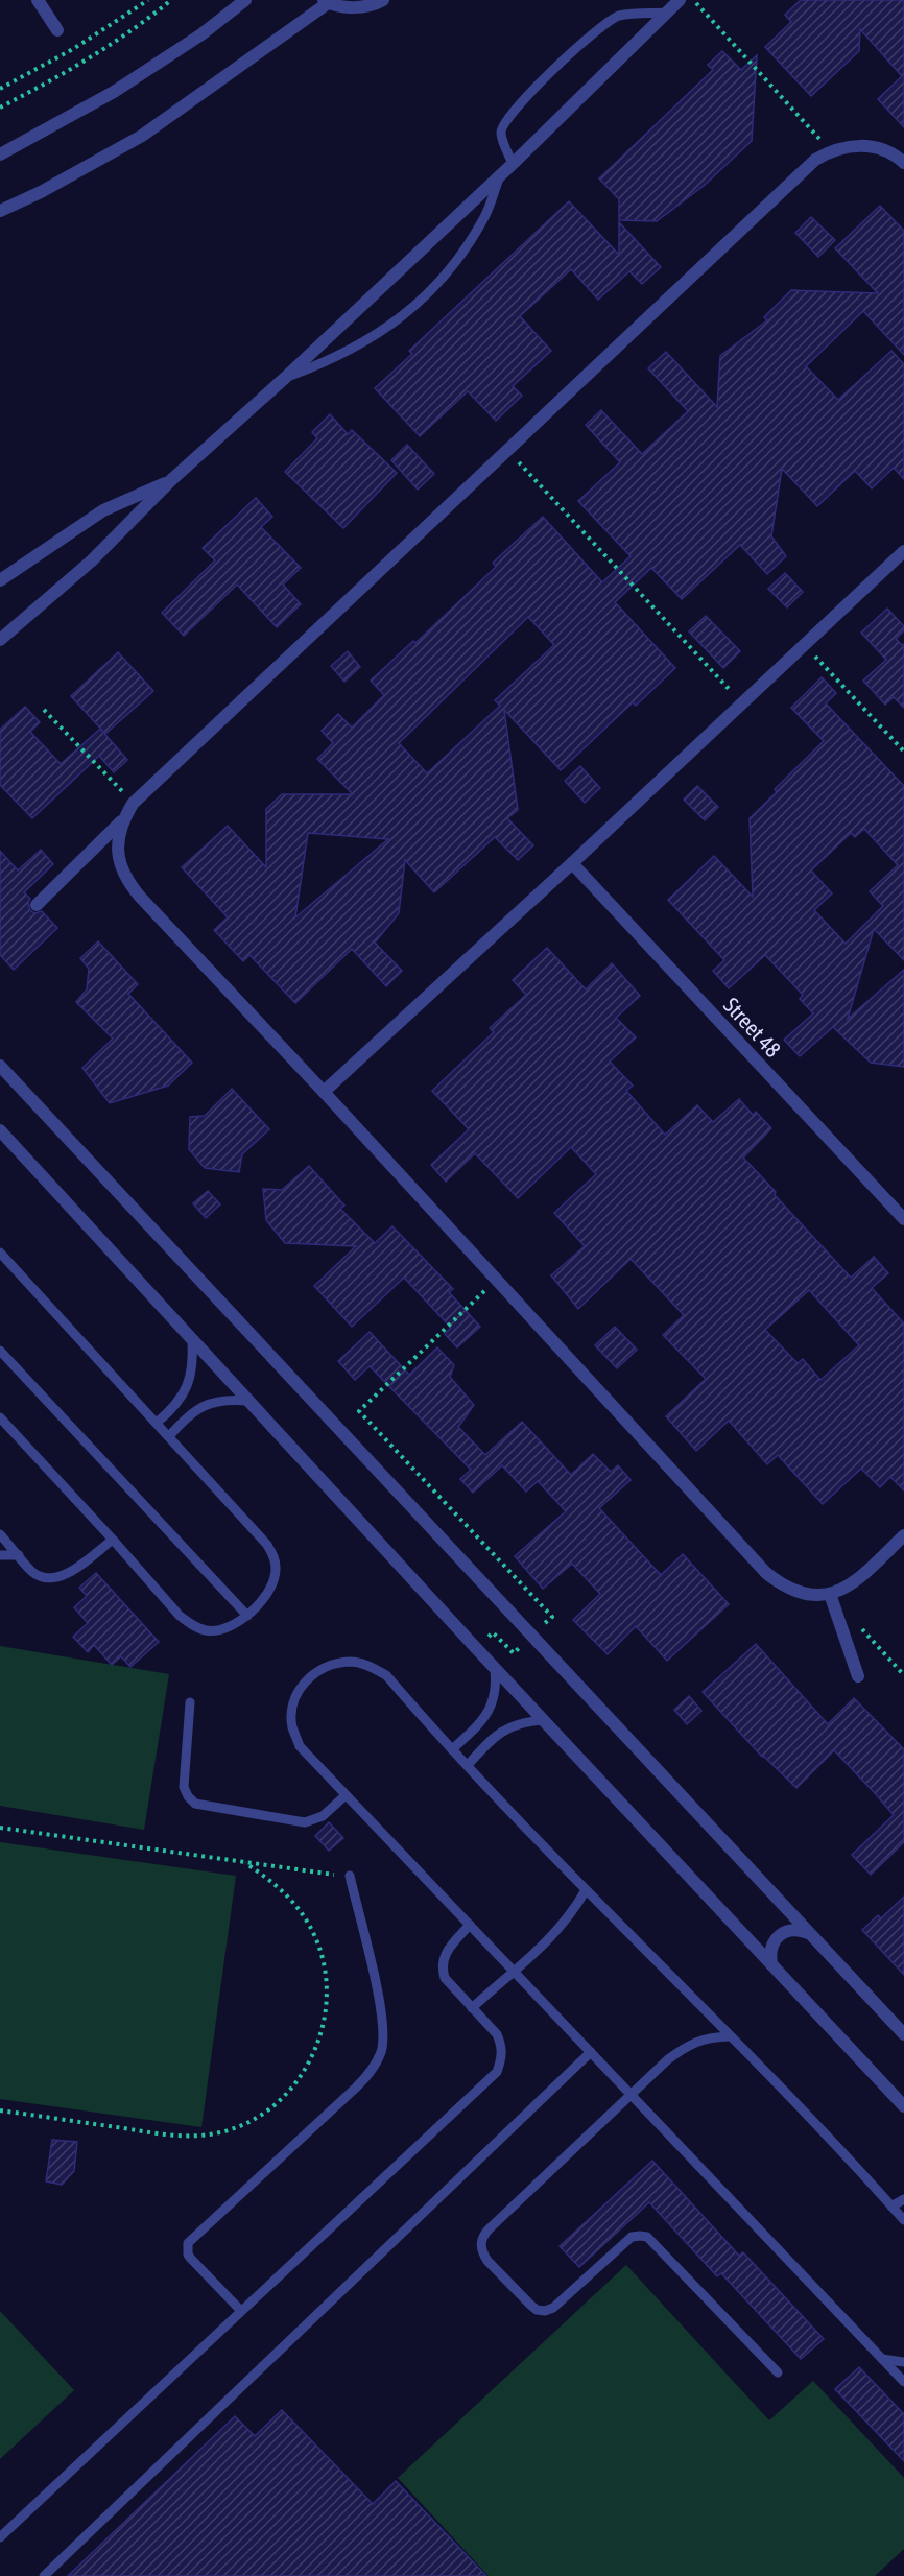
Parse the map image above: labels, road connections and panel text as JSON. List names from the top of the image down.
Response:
{
  "streets": {
    "street": ["Street 48"]
  }
}
